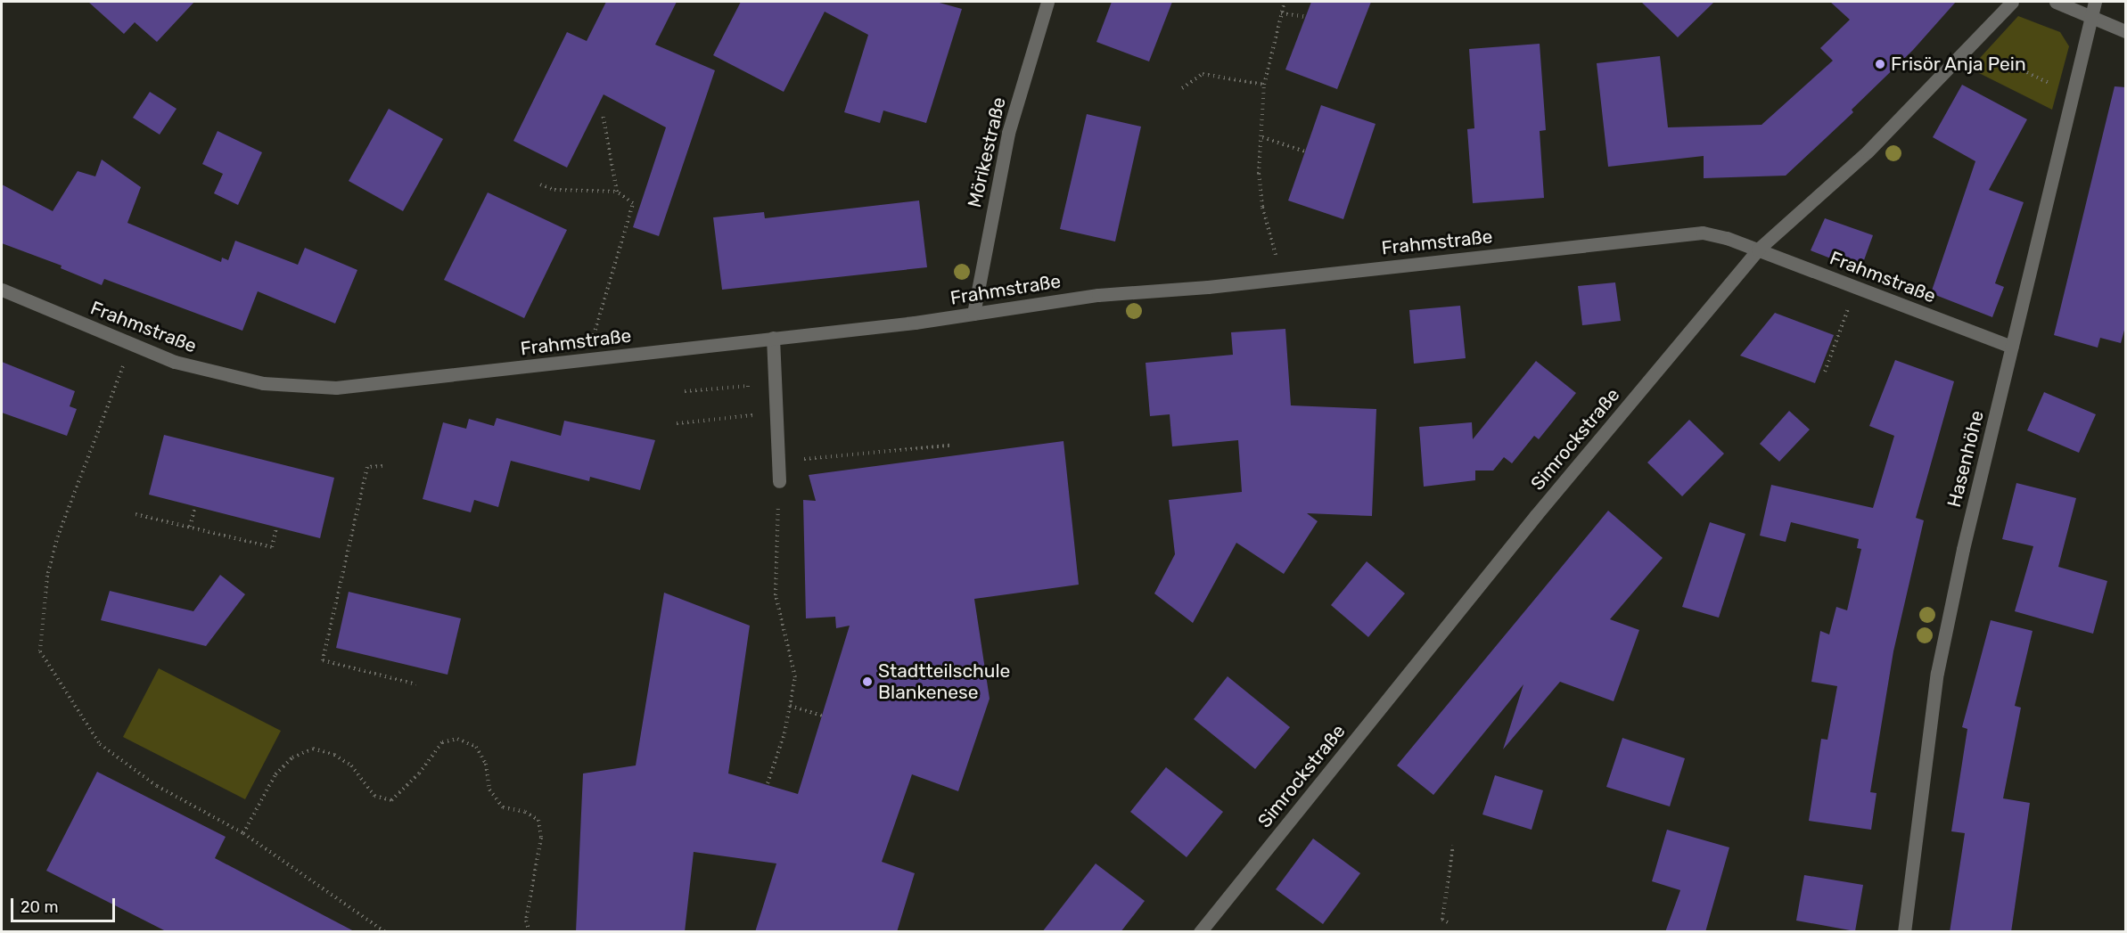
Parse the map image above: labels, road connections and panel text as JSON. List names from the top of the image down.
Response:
{
  "streets": {
    "street": [
      "Mörikestraße",
      "Frahmstraße",
      "Simrockstraße",
      "Hasenhöhe"
    ]
  },
  "crossings": [
    ["Mörikestraße", "Frahmstraße"],
    ["Frahmstraße", "Simrockstraße"],
    ["Frahmstraße", "Hasenhöhe"]
  ],
  "places": ["Frisör Anja Pein", "Stadtteilschule Blankenese"],
  "scale_bar": "20 m"
}
